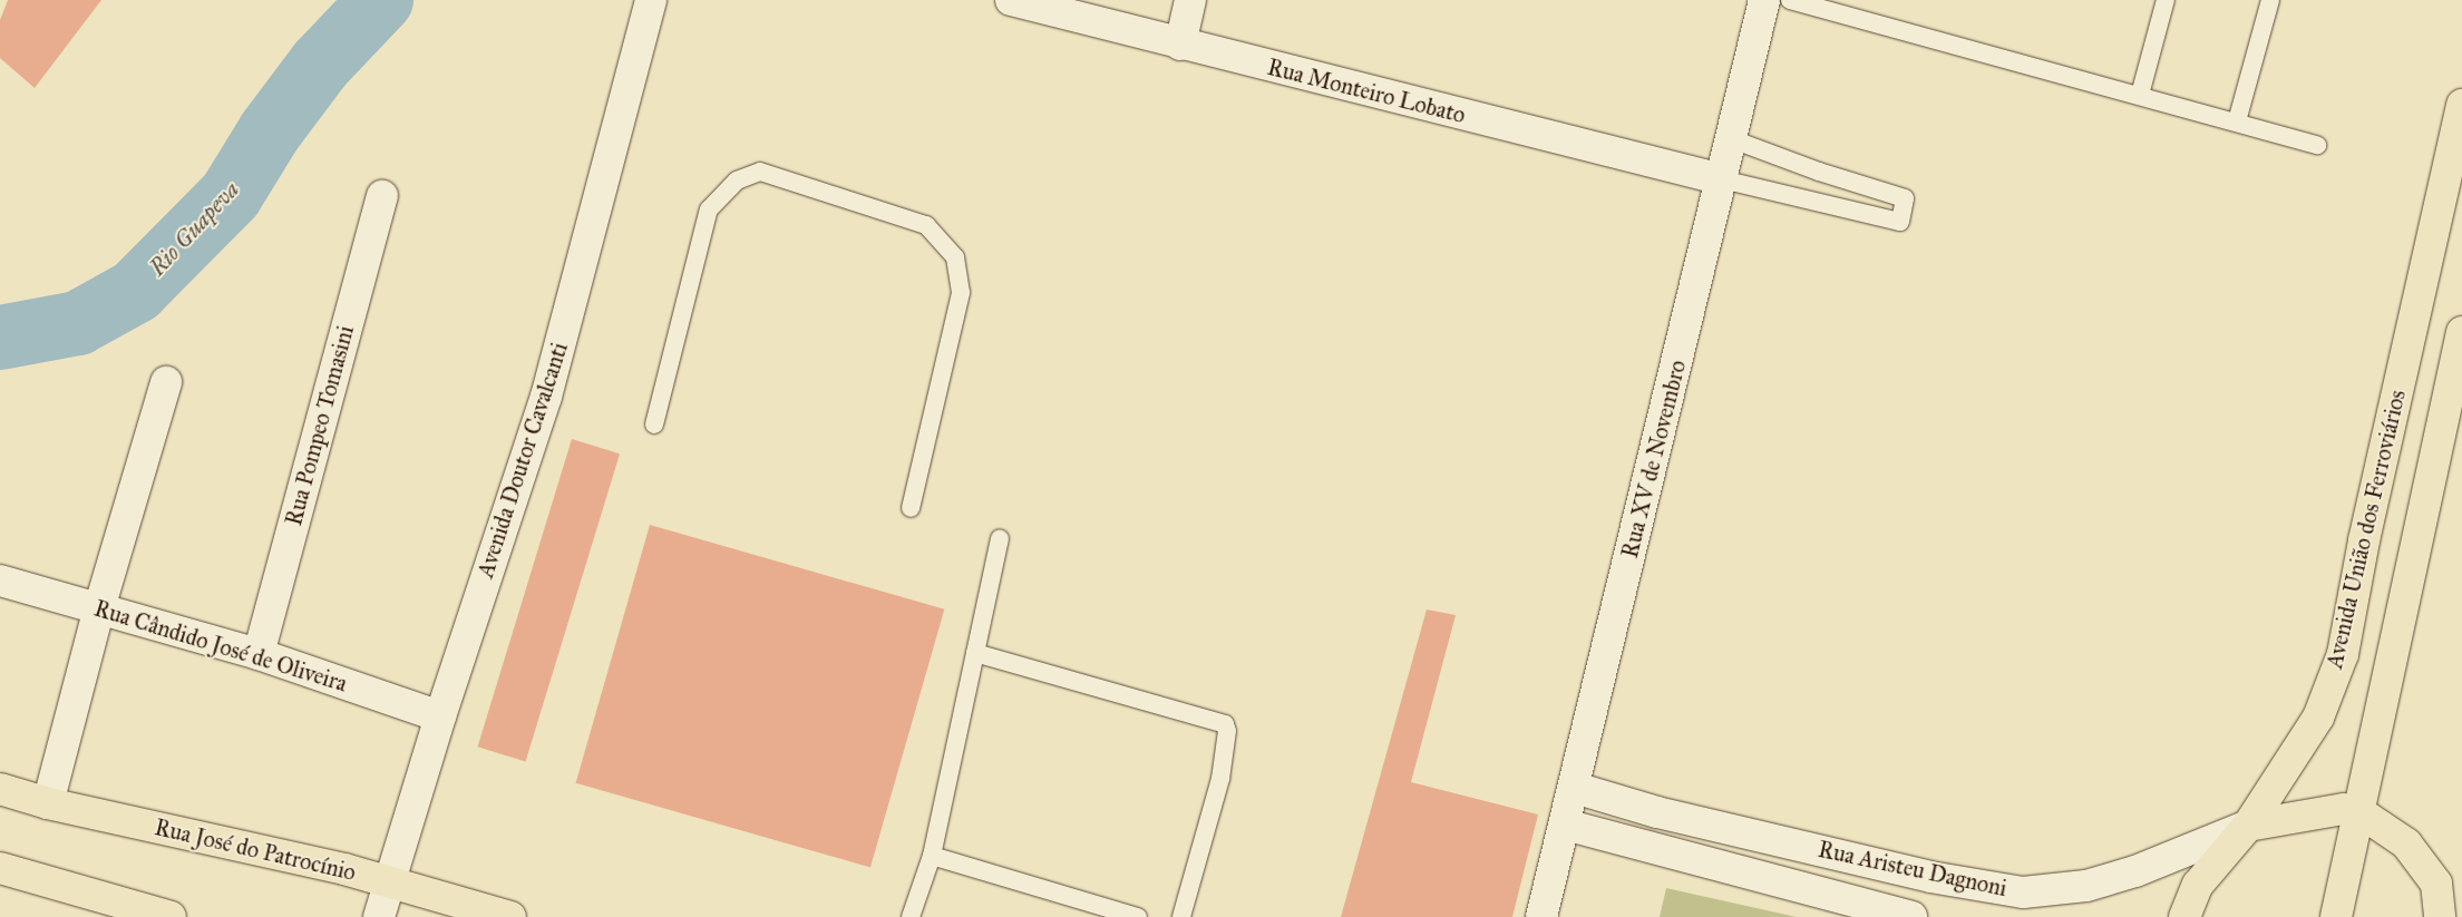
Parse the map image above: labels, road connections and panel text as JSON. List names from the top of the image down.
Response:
{
  "streets": {
    "main road": ["Avenida União dos Ferroviários", "Rua José do Patrocínio"],
    "street": [
      "Rua Monteiro Lobato",
      "Rua Pompeo Tomasini",
      "Rua XV de Novembro",
      "Avenida Doutor Cavalcanti",
      "Rua Cândido José de Oliveira",
      "Rua Aristeu Dagnoni"
    ]
  },
  "crossings": [
    ["Rua Monteiro Lobato", "Rua XV de Novembro"],
    ["Rua Pompeo Tomasini", "Rua Cândido José de Oliveira"],
    ["Rua XV de Novembro", "Rua Aristeu Dagnoni"],
    ["Avenida Doutor Cavalcanti", "Rua Cândido José de Oliveira"],
    ["Avenida Doutor Cavalcanti", "Rua José do Patrocínio"],
    ["Avenida União dos Ferroviários", "Rua Aristeu Dagnoni"]
  ],
  "water": ["Rio Guapeva"]
}
